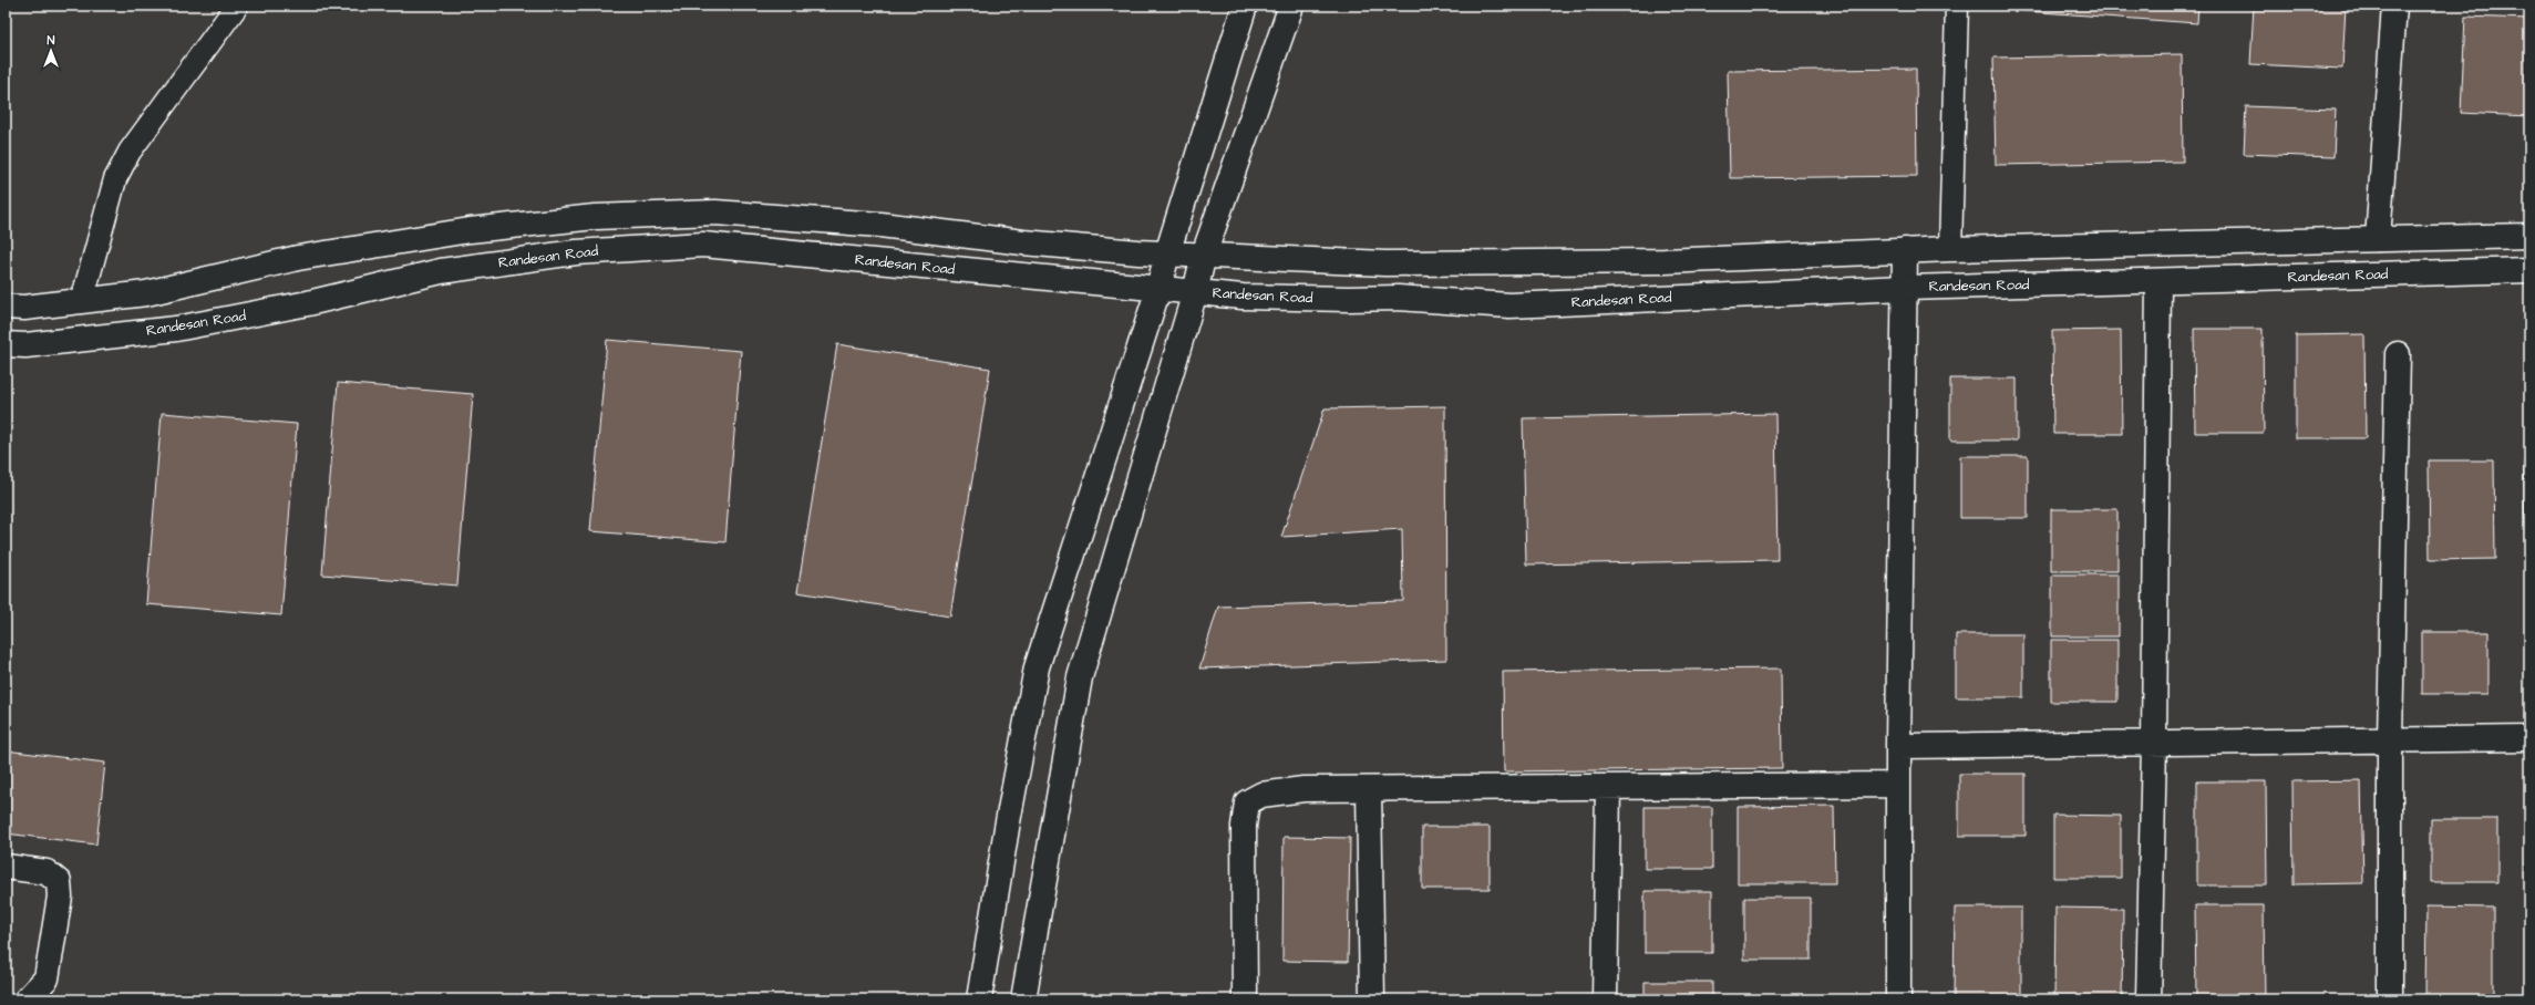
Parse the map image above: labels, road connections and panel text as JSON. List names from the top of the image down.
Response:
{
  "streets": {
    "street": ["Randesan Road"]
  },
  "north": "top"
}
